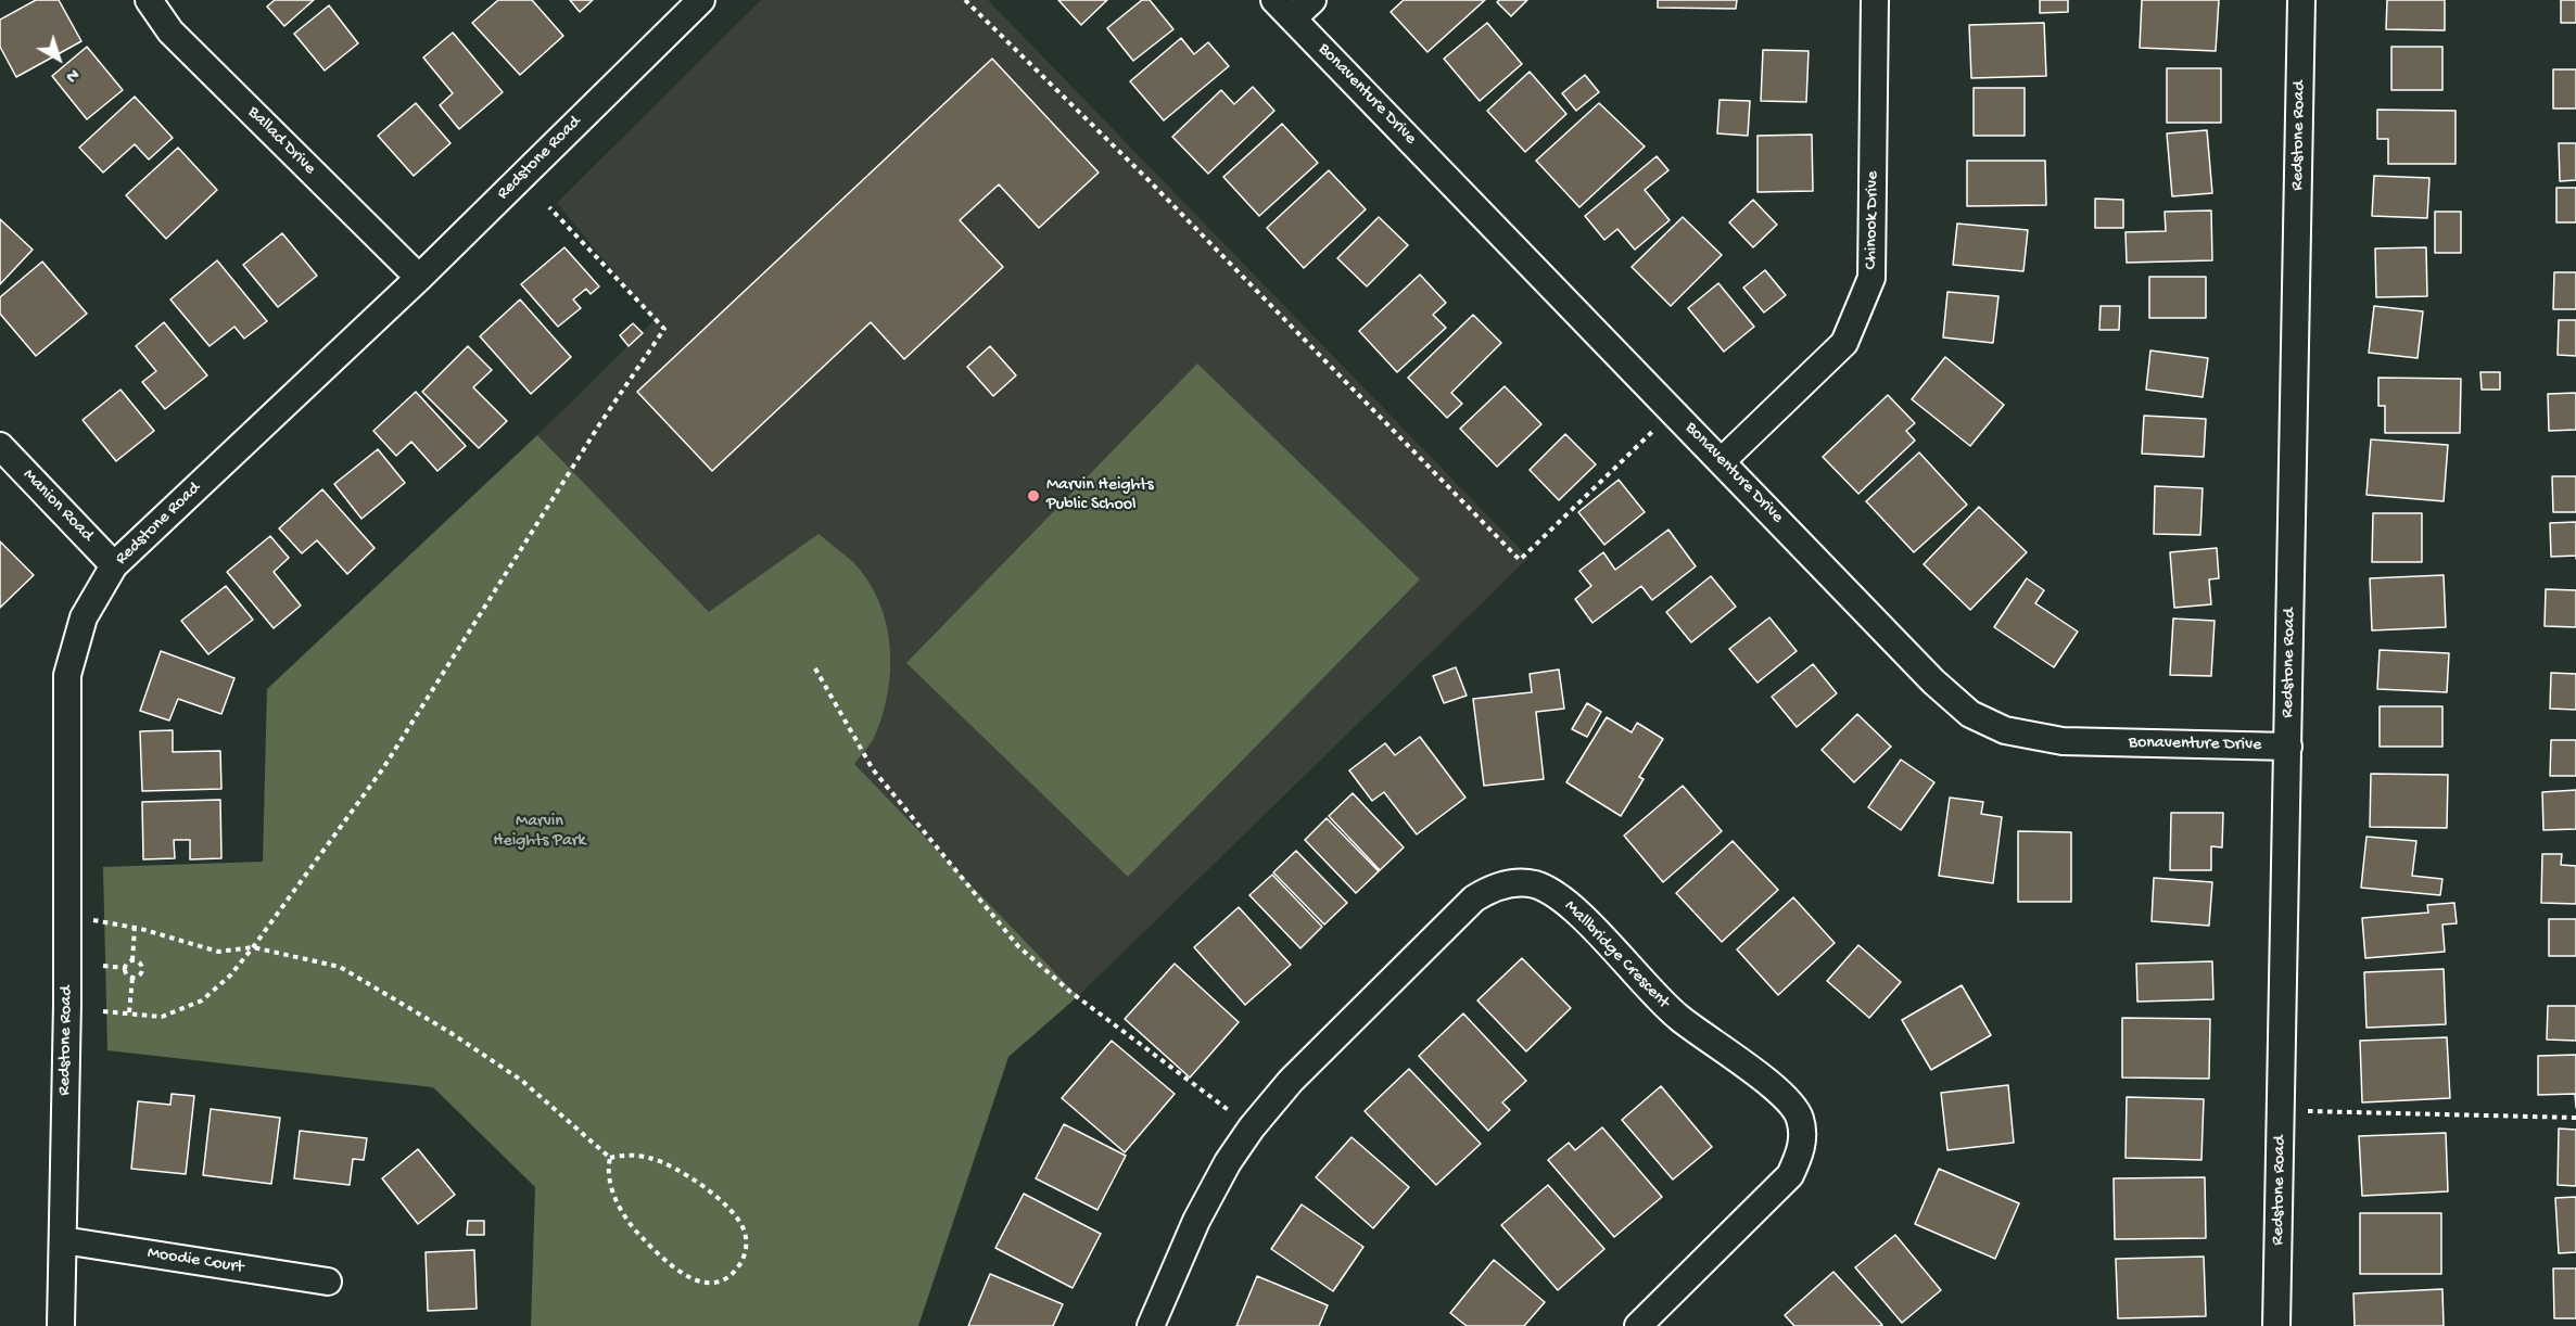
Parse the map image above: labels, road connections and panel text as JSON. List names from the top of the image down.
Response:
{
  "streets": {
    "street": [
      "Bonaventure Drive",
      "Redstone Road",
      "Ballad Drive",
      "Chinook Drive",
      "Manion Road",
      "Mallbridge Crescent",
      "Moodie Court"
    ]
  },
  "crossings": [
    ["Bonaventure Drive", "Redstone Road"],
    ["Bonaventure Drive", "Chinook Drive"],
    ["Redstone Road", "Ballad Drive"],
    ["Redstone Road", "Manion Road"],
    ["Redstone Road", "Moodie Court"]
  ],
  "parks": ["Marvin Heights Park"],
  "places": ["Marvin Heights Public School"],
  "north": "bottom right"
}
